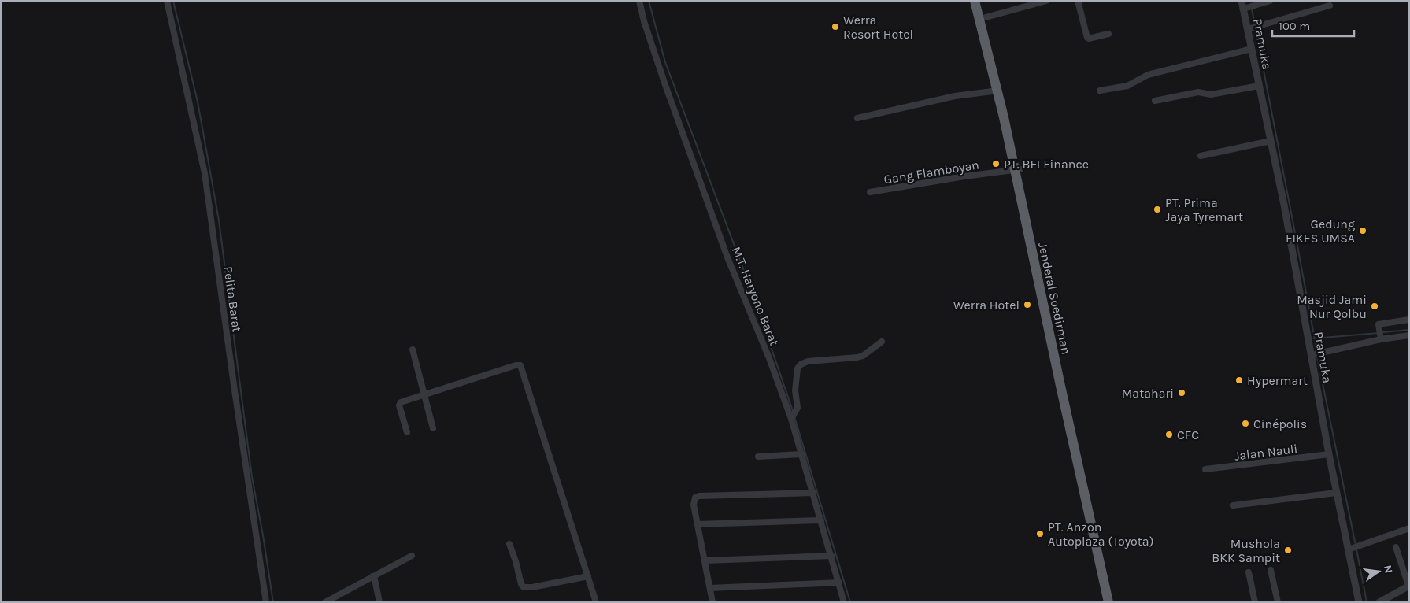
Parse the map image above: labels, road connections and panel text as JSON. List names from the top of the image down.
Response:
{
  "streets": {
    "highway": ["Jenderal Soedirman"],
    "street": [
      "Pramuka",
      "Gang Flamboyan",
      "M.T. Haryono Barat",
      "Pelita Barat",
      "Jalan Nauli"
    ]
  },
  "crossings": [
    ["Pramuka", "Jalan Nauli"],
    ["Gang Flamboyan", "Jenderal Soedirman"]
  ],
  "places": [
    "Werra Resort Hotel",
    "PT. BFI Finance",
    "PT. Prima Jaya Tyremart",
    "Gedung FIKES UMSA",
    "Werra Hotel",
    "Masjid Jami Nur Qolbu",
    "Hypermart",
    "Matahari",
    "Cinépolis",
    "CFC",
    "PT. Anzon Autoplaza (Toyota)",
    "Mushola BKK Sampit"
  ],
  "scale_bar": "100 m",
  "north": "right"
}
